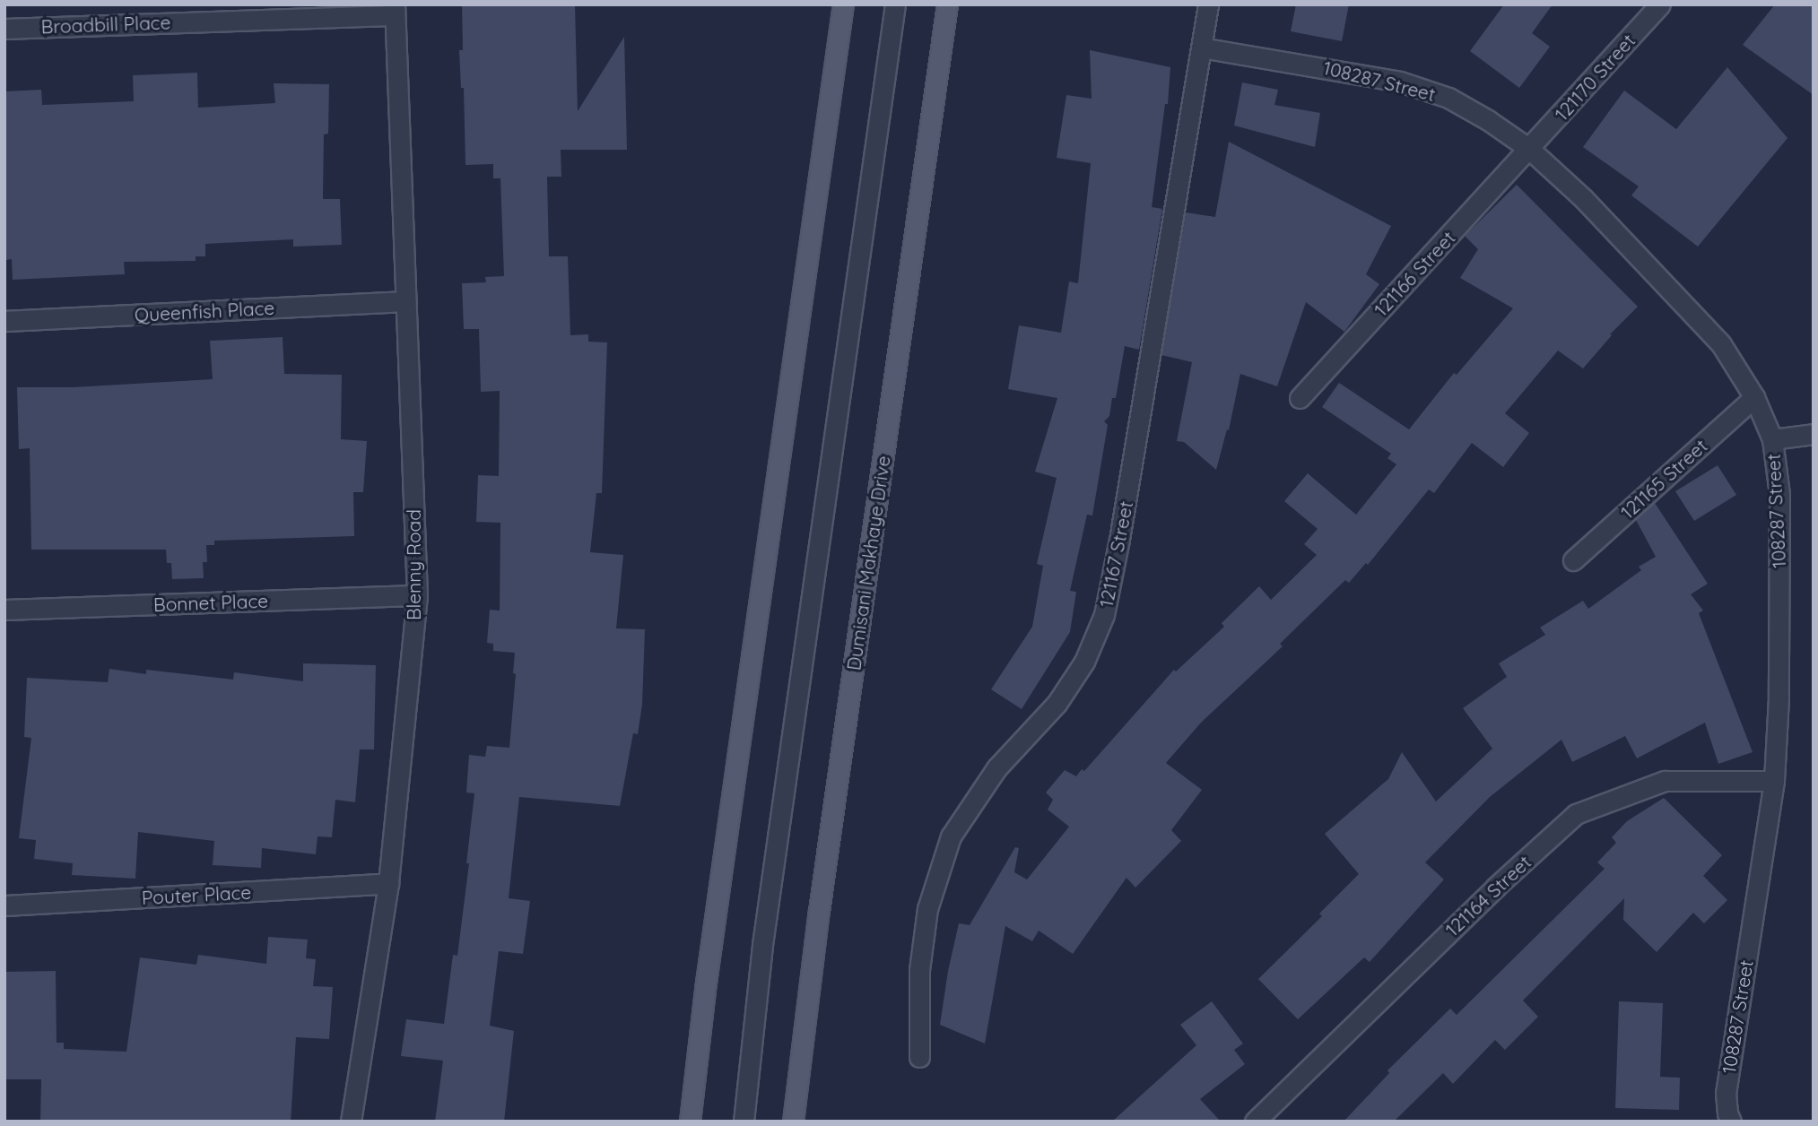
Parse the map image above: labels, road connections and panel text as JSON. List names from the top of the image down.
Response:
{
  "streets": {
    "main road": ["Dumisani Makhaye Drive"],
    "street": [
      "Broadbill Place",
      "121170 Street",
      "108287 Street",
      "121166 Street",
      "Queenfish Place",
      "121165 Street",
      "121167 Street",
      "Blenny Road",
      "Bonnet Place",
      "Pouter Place",
      "121164 Street"
    ]
  },
  "crossings": [
    ["Broadbill Place", "Blenny Road"],
    ["121170 Street", "108287 Street"],
    ["121170 Street", "121166 Street"],
    ["108287 Street", "121166 Street"],
    ["108287 Street", "121165 Street"],
    ["108287 Street", "121167 Street"],
    ["108287 Street", "121164 Street"],
    ["Queenfish Place", "Blenny Road"],
    ["Blenny Road", "Bonnet Place"],
    ["Blenny Road", "Pouter Place"]
  ]
}
